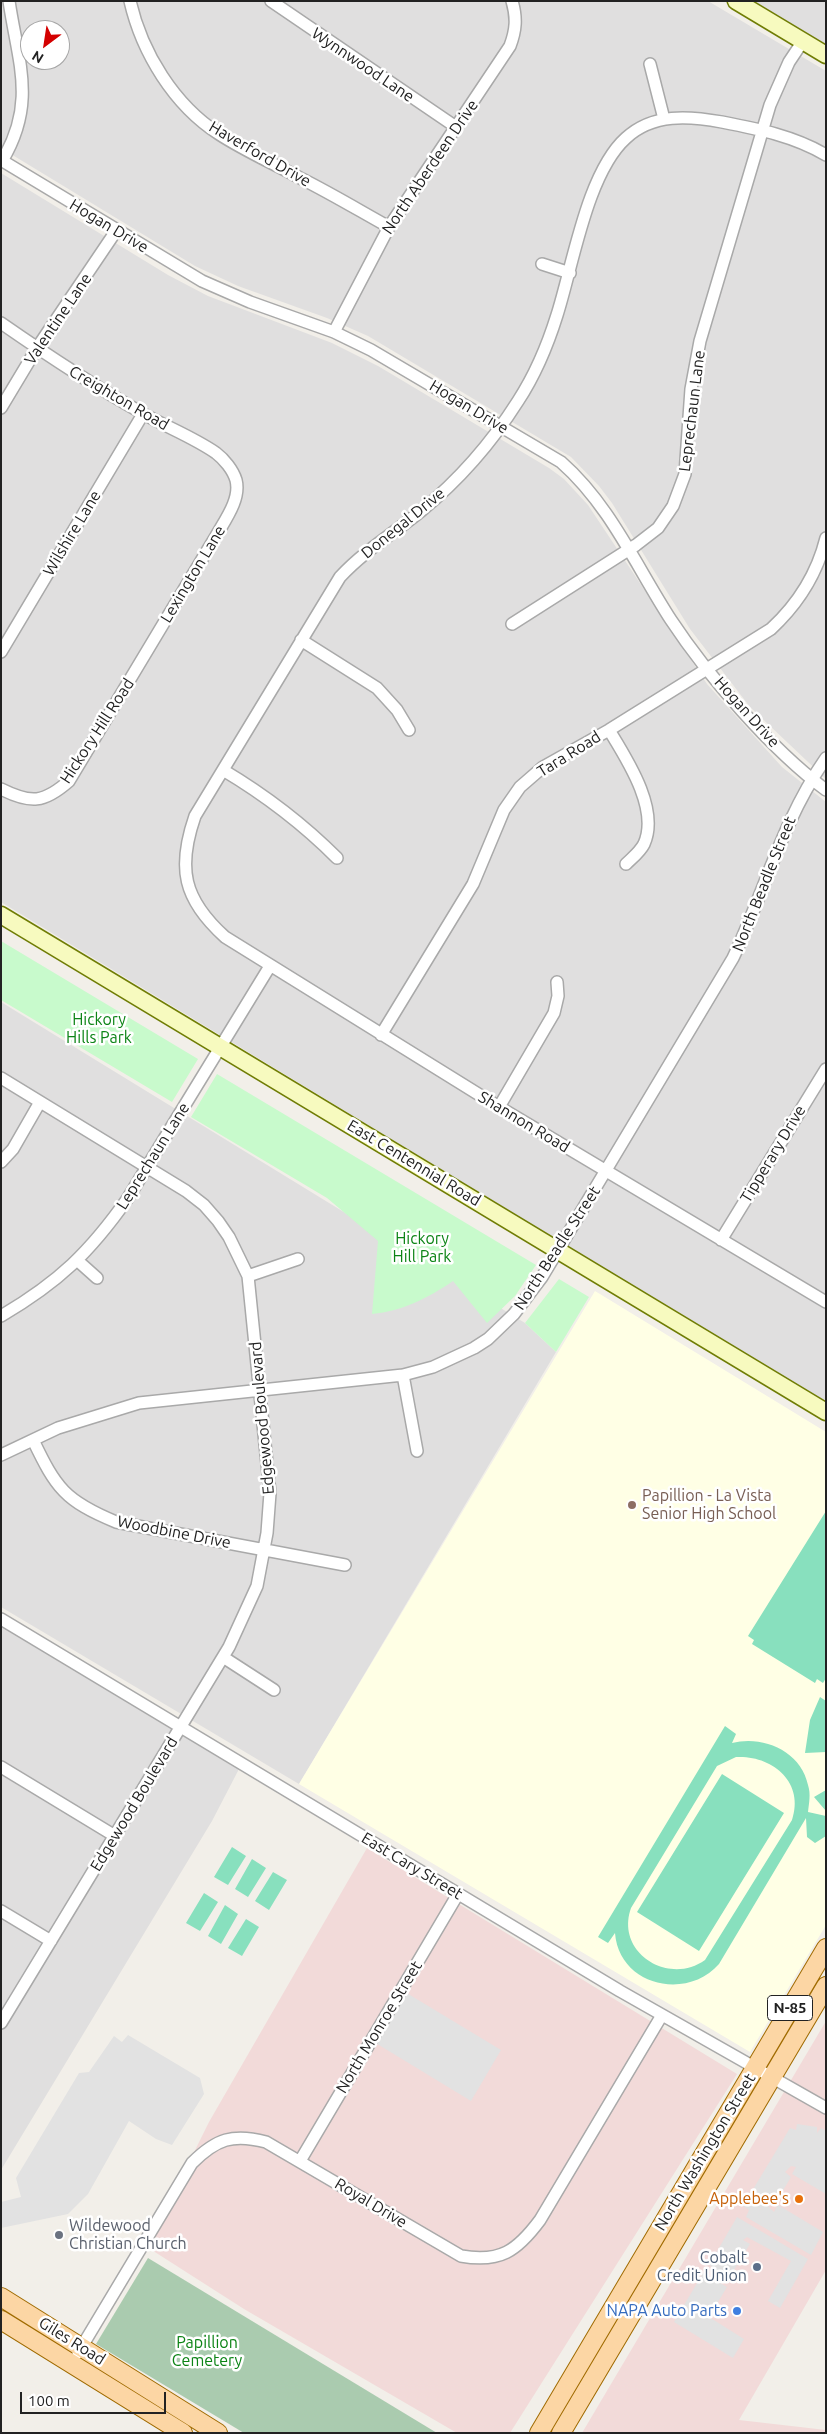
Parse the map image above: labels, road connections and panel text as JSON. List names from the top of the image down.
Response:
{
  "streets": {
    "main road": ["N-85", "North Washington Street", "Giles Road"],
    "street": [
      "Wynnwood Lane",
      "Haverford Drive",
      "North Aberdeen Drive",
      "Hogan Drive",
      "Valentine Lane",
      "Creighton Road",
      "Leprechaun Lane",
      "Donegal Drive",
      "Wilshire Lane",
      "Lexington Lane",
      "Hickory Hill Road",
      "Tara Road",
      "North Beadle Street",
      "Shannon Road",
      "Tipperary Drive",
      "East Centennial Road",
      "Edgewood Boulevard",
      "Woodbine Drive",
      "East Cary Street",
      "North Monroe Street",
      "Royal Drive"
    ]
  },
  "crossings": [
    ["Wynnwood Lane", "North Aberdeen Drive"],
    ["Haverford Drive", "North Aberdeen Drive"],
    ["North Aberdeen Drive", "Hogan Drive"],
    ["Hogan Drive", "Valentine Lane"],
    ["Hogan Drive", "Leprechaun Lane"],
    ["Hogan Drive", "Donegal Drive"],
    ["Hogan Drive", "Tara Road"],
    ["Hogan Drive", "North Beadle Street"],
    ["Valentine Lane", "Creighton Road"],
    ["Creighton Road", "Wilshire Lane"],
    ["Creighton Road", "Lexington Lane"],
    ["Leprechaun Lane", "Shannon Road"],
    ["Leprechaun Lane", "East Centennial Road"],
    ["Leprechaun Lane", "Edgewood Boulevard"],
    ["Donegal Drive", "Shannon Road"],
    ["Lexington Lane", "Hickory Hill Road"],
    ["Tara Road", "Shannon Road"],
    ["North Beadle Street", "Shannon Road"],
    ["North Beadle Street", "East Centennial Road"],
    ["North Beadle Street", "Edgewood Boulevard"],
    ["North Beadle Street", "Woodbine Drive"],
    ["Shannon Road", "Tipperary Drive"],
    ["Edgewood Boulevard", "Woodbine Drive"],
    ["Edgewood Boulevard", "East Cary Street"],
    ["East Cary Street", "North Monroe Street"],
    ["East Cary Street", "North Washington Street"],
    ["East Cary Street", "Royal Drive"],
    ["North Monroe Street", "Royal Drive"],
    ["Royal Drive", "Giles Road"]
  ],
  "parks": ["Hickory Hills Park", "Hickory Hill Park", "Papillion Cemetery"],
  "places": [
    "Papillion - La Vista Senior High School",
    "Applebee's",
    "Wildewood Christian Church",
    "Cobalt Credit Union",
    "NAPA Auto Parts"
  ],
  "scale_bar": "100 m",
  "north": "bottom left"
}
